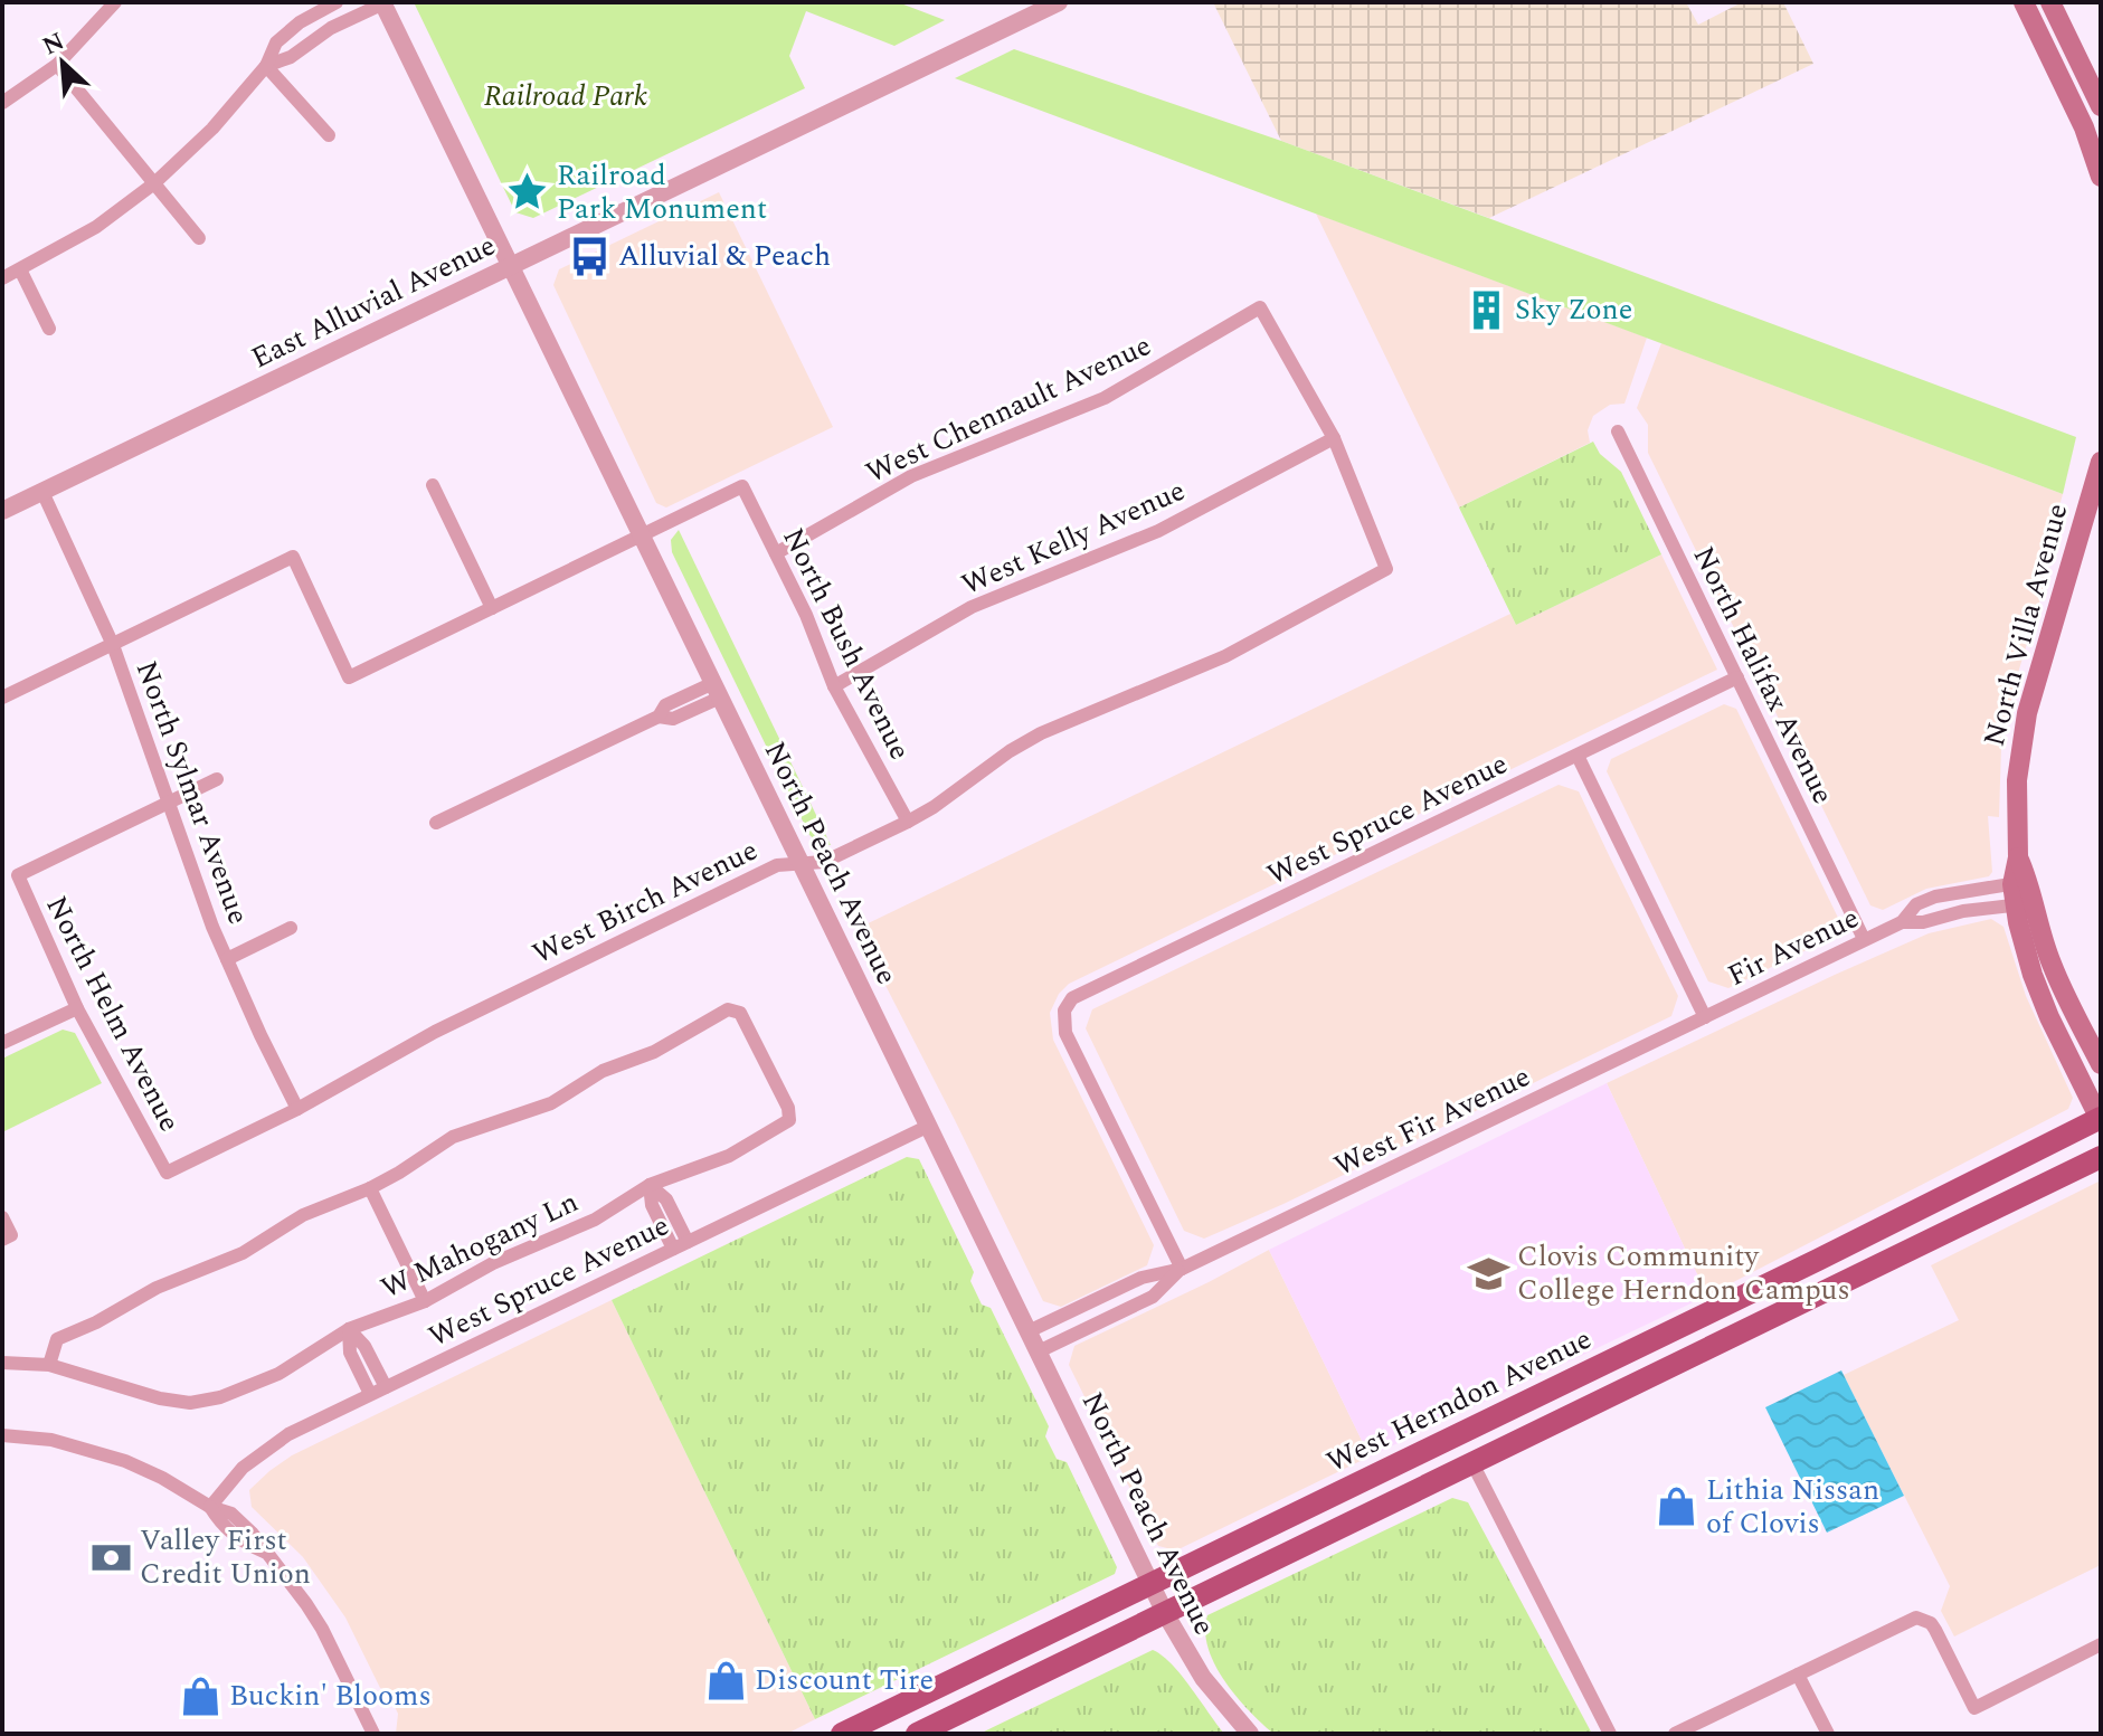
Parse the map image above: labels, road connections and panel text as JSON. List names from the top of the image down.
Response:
{
  "streets": {
    "main road": ["North Villa Avenue", "West Herndon Avenue"],
    "street": [
      "East Alluvial Avenue",
      "West Chennault Avenue",
      "West Kelly Avenue",
      "North Bush Avenue",
      "North Halifax Avenue",
      "North Sylmar Avenue",
      "West Spruce Avenue",
      "North Peach Avenue",
      "West Birch Avenue",
      "Fir Avenue",
      "North Helm Avenue",
      "West Fir Avenue",
      "W Mahogany Ln"
    ]
  },
  "crossings": [
    ["East Alluvial Avenue", "North Sylmar Avenue"],
    ["East Alluvial Avenue", "North Peach Avenue"],
    ["West Chennault Avenue", "West Kelly Avenue"],
    ["West Chennault Avenue", "North Bush Avenue"],
    ["West Chennault Avenue", "West Birch Avenue"],
    ["West Kelly Avenue", "North Bush Avenue"],
    ["West Kelly Avenue", "West Birch Avenue"],
    ["North Villa Avenue", "Fir Avenue"],
    ["North Villa Avenue", "West Herndon Avenue"],
    ["North Bush Avenue", "North Peach Avenue"],
    ["North Bush Avenue", "West Birch Avenue"],
    ["North Halifax Avenue", "West Spruce Avenue"],
    ["North Halifax Avenue", "Fir Avenue"],
    ["North Sylmar Avenue", "West Birch Avenue"],
    ["North Sylmar Avenue", "North Helm Avenue"],
    ["West Spruce Avenue", "North Peach Avenue"],
    ["West Spruce Avenue", "West Fir Avenue"],
    ["North Peach Avenue", "West Birch Avenue"],
    ["North Peach Avenue", "West Fir Avenue"],
    ["North Peach Avenue", "West Herndon Avenue"],
    ["West Birch Avenue", "North Helm Avenue"],
    ["Fir Avenue", "West Fir Avenue"]
  ],
  "parks": ["Railroad Park"],
  "places": {
    "place": ["Railroad Park Monument"],
    "bus stop": ["Alluvial & Peach"],
    "building": ["Sky Zone"],
    "school or university": ["Clovis Community College Herndon Campus"],
    "shop": ["Lithia Nissan of Clovis", "Discount Tire", "Buckin' Blooms"],
    "bank": ["Valley First Credit Union"]
  },
  "north": "top left"
}
